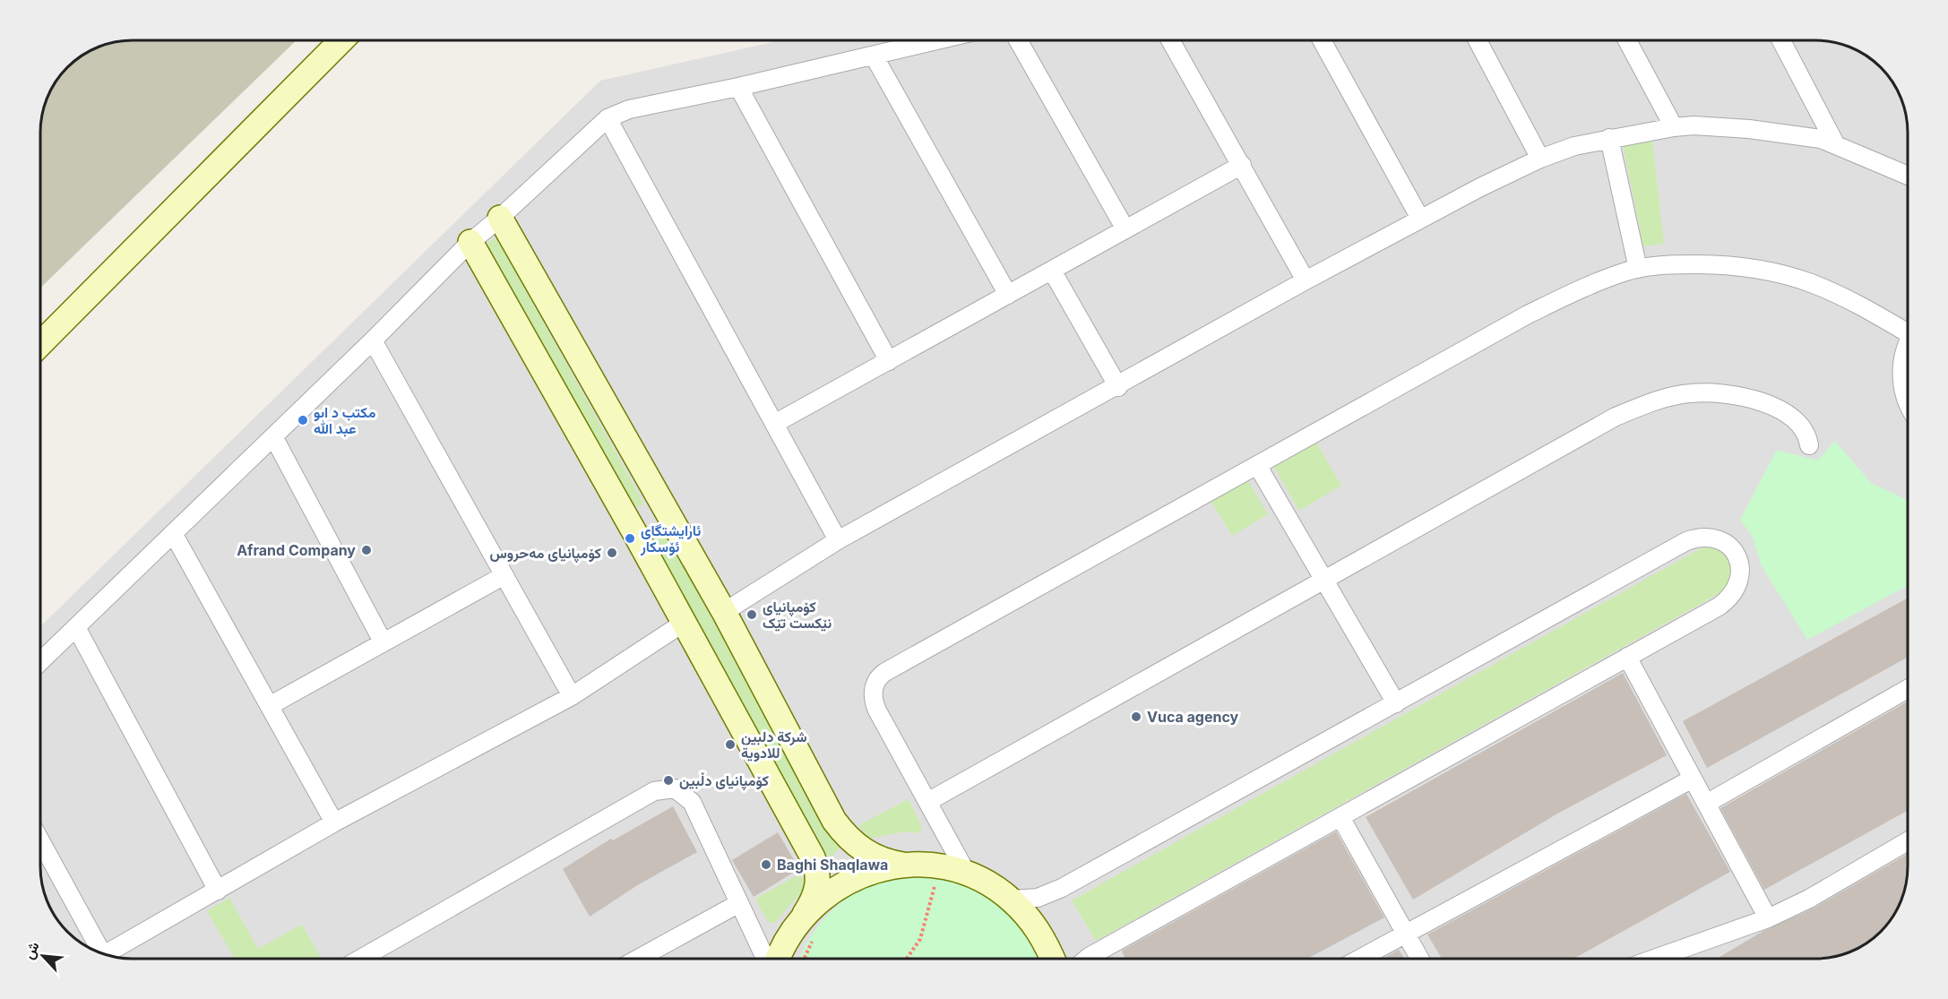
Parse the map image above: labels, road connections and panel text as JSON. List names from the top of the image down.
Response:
{
  "places": [
    "مكتب د ابو عبد الله",
    "ئارایشتگای ئۆسکار",
    "Afrand Company",
    "کۆمپانیای مەحروس",
    "کۆمپانیای نێکست تێک",
    "Vuca agency",
    "شركة دلبين للادوية",
    "کۆمپانیای دڵبین",
    "Baghi Shaqlawa"
  ],
  "north": "top left"
}
